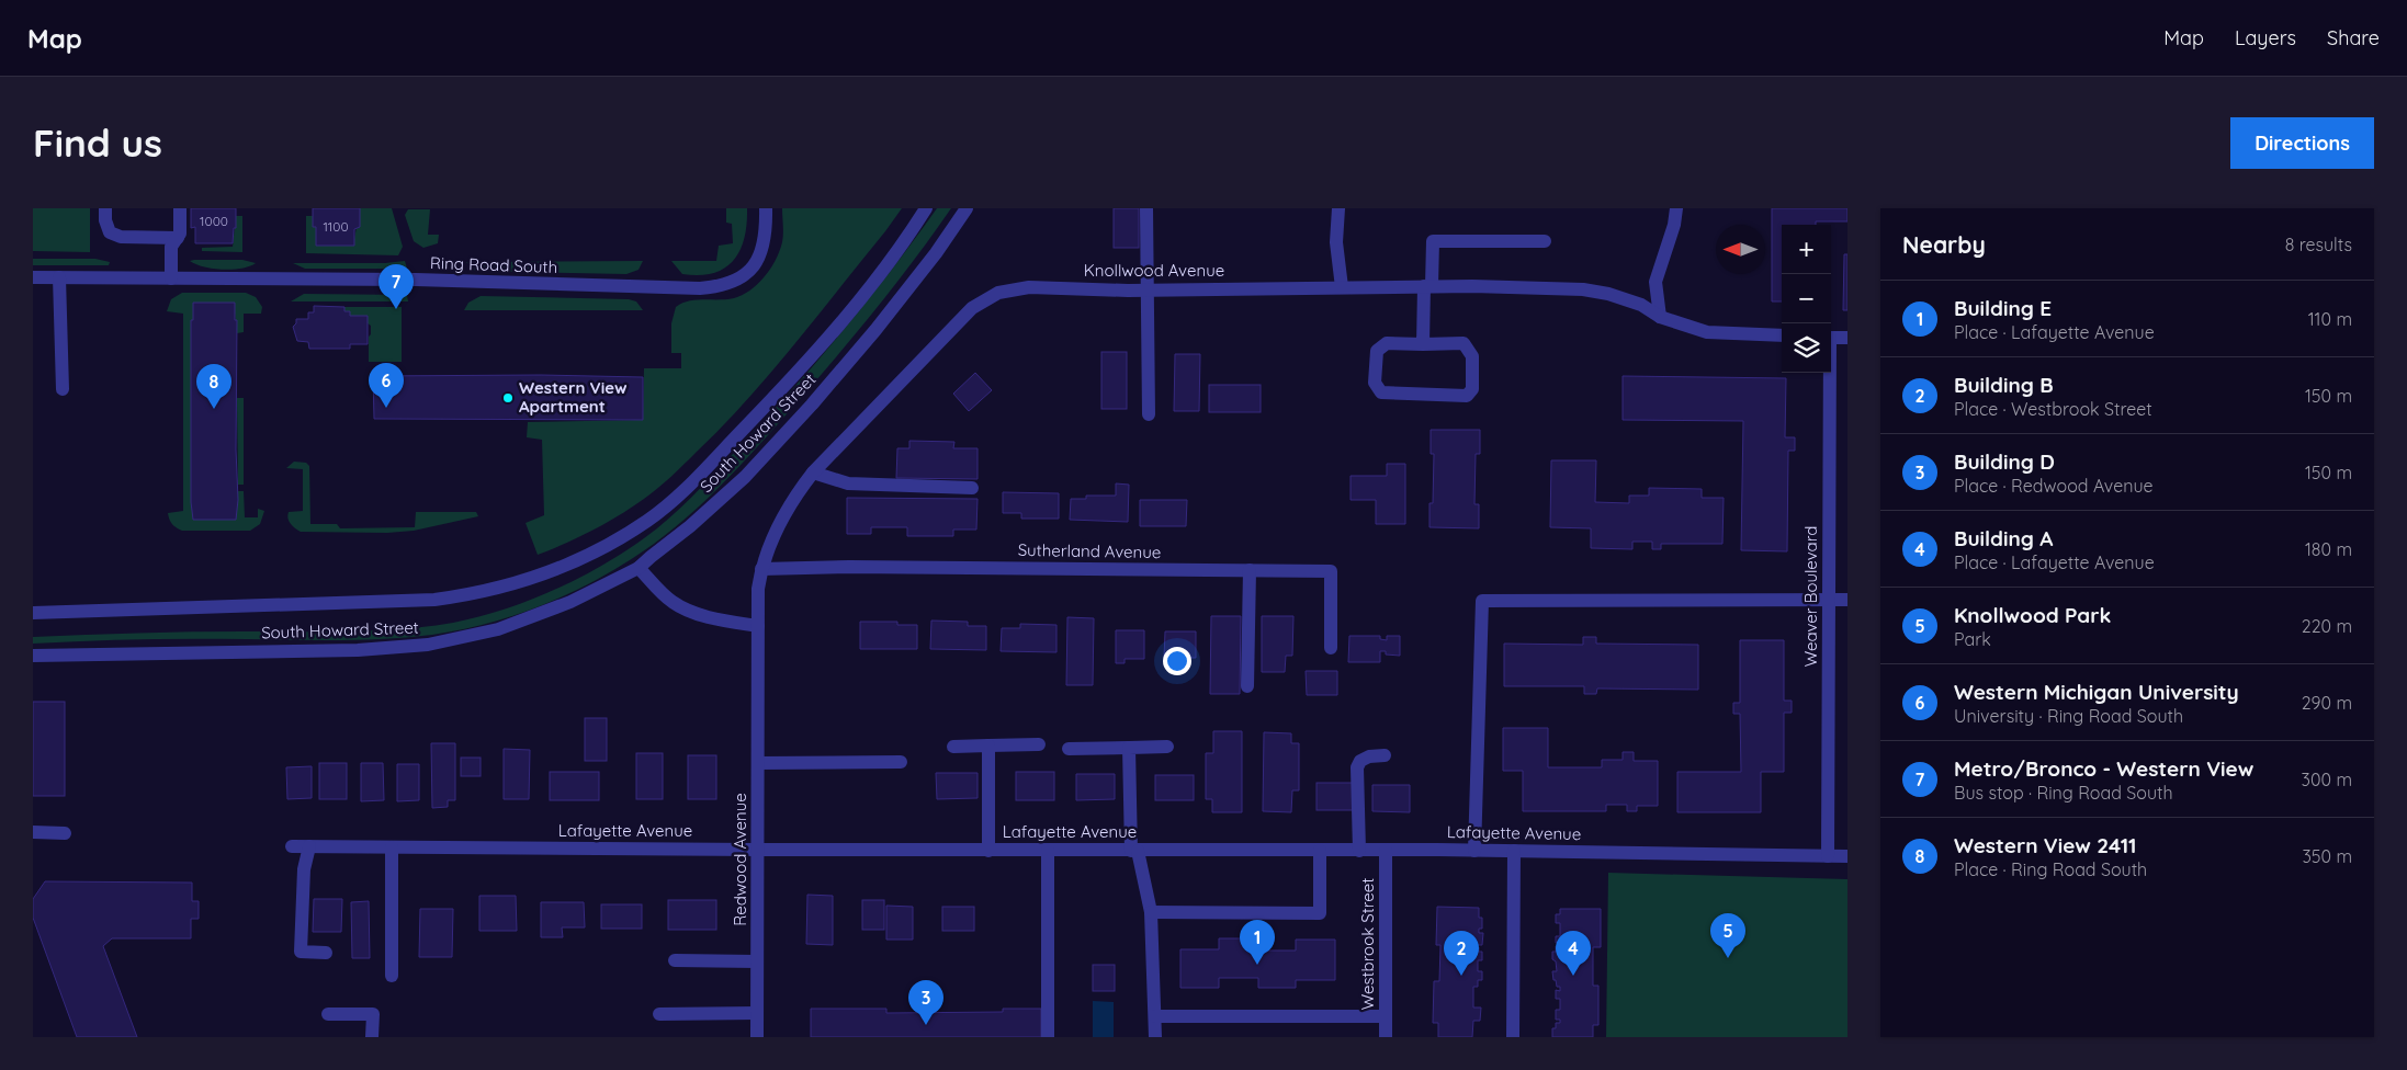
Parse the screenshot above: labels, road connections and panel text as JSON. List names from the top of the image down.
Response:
{
  "streets": {
    "street": [
      "Ring Road South",
      "Knollwood Avenue",
      "South Howard Street",
      "Sutherland Avenue",
      "Weaver Boulevard",
      "Lafayette Avenue",
      "Redwood Avenue",
      "Westbrook Street"
    ]
  },
  "crossings": [
    ["Knollwood Avenue", "Sutherland Avenue"],
    ["Knollwood Avenue", "Redwood Avenue"],
    ["Weaver Boulevard", "Lafayette Avenue"],
    ["Lafayette Avenue", "Redwood Avenue"],
    ["Lafayette Avenue", "Westbrook Street"]
  ],
  "places": ["Western View Apartment"],
  "house_numbers": ["1000", "1100"],
  "north": "left",
  "page": {
    "header": "Map",
    "nav": ["Map", "Layers", "Share"],
    "buttons": "Directions",
    "title": "Find us",
    "heading": ["Nearby", "8 results"],
    "map_buttons": ["+", "−"],
    "pins": [
      "7",
      "6",
      "8",
      "5",
      "1",
      "2",
      "4",
      "3"
    ],
    "list": [
      {
        "mark": "1",
        "name": "Building E",
        "note": "Place · Lafayette Avenue",
        "value": "110 m"
      },
      {
        "mark": "2",
        "name": "Building B",
        "note": "Place · Westbrook Street",
        "value": "150 m"
      },
      {
        "mark": "3",
        "name": "Building D",
        "note": "Place · Redwood Avenue",
        "value": "150 m"
      },
      {
        "mark": "4",
        "name": "Building A",
        "note": "Place · Lafayette Avenue",
        "value": "180 m"
      },
      {
        "mark": "5",
        "name": "Knollwood Park",
        "note": "Park",
        "value": "220 m"
      },
      {
        "mark": "6",
        "name": "Western Michigan University",
        "note": "University · Ring Road South",
        "value": "290 m"
      },
      {
        "mark": "7",
        "name": "Metro/Bronco - Western View",
        "note": "Bus stop · Ring Road South",
        "value": "300 m"
      },
      {
        "mark": "8",
        "name": "Western View 2411",
        "note": "Place · Ring Road South",
        "value": "350 m"
      }
    ]
  }
}
